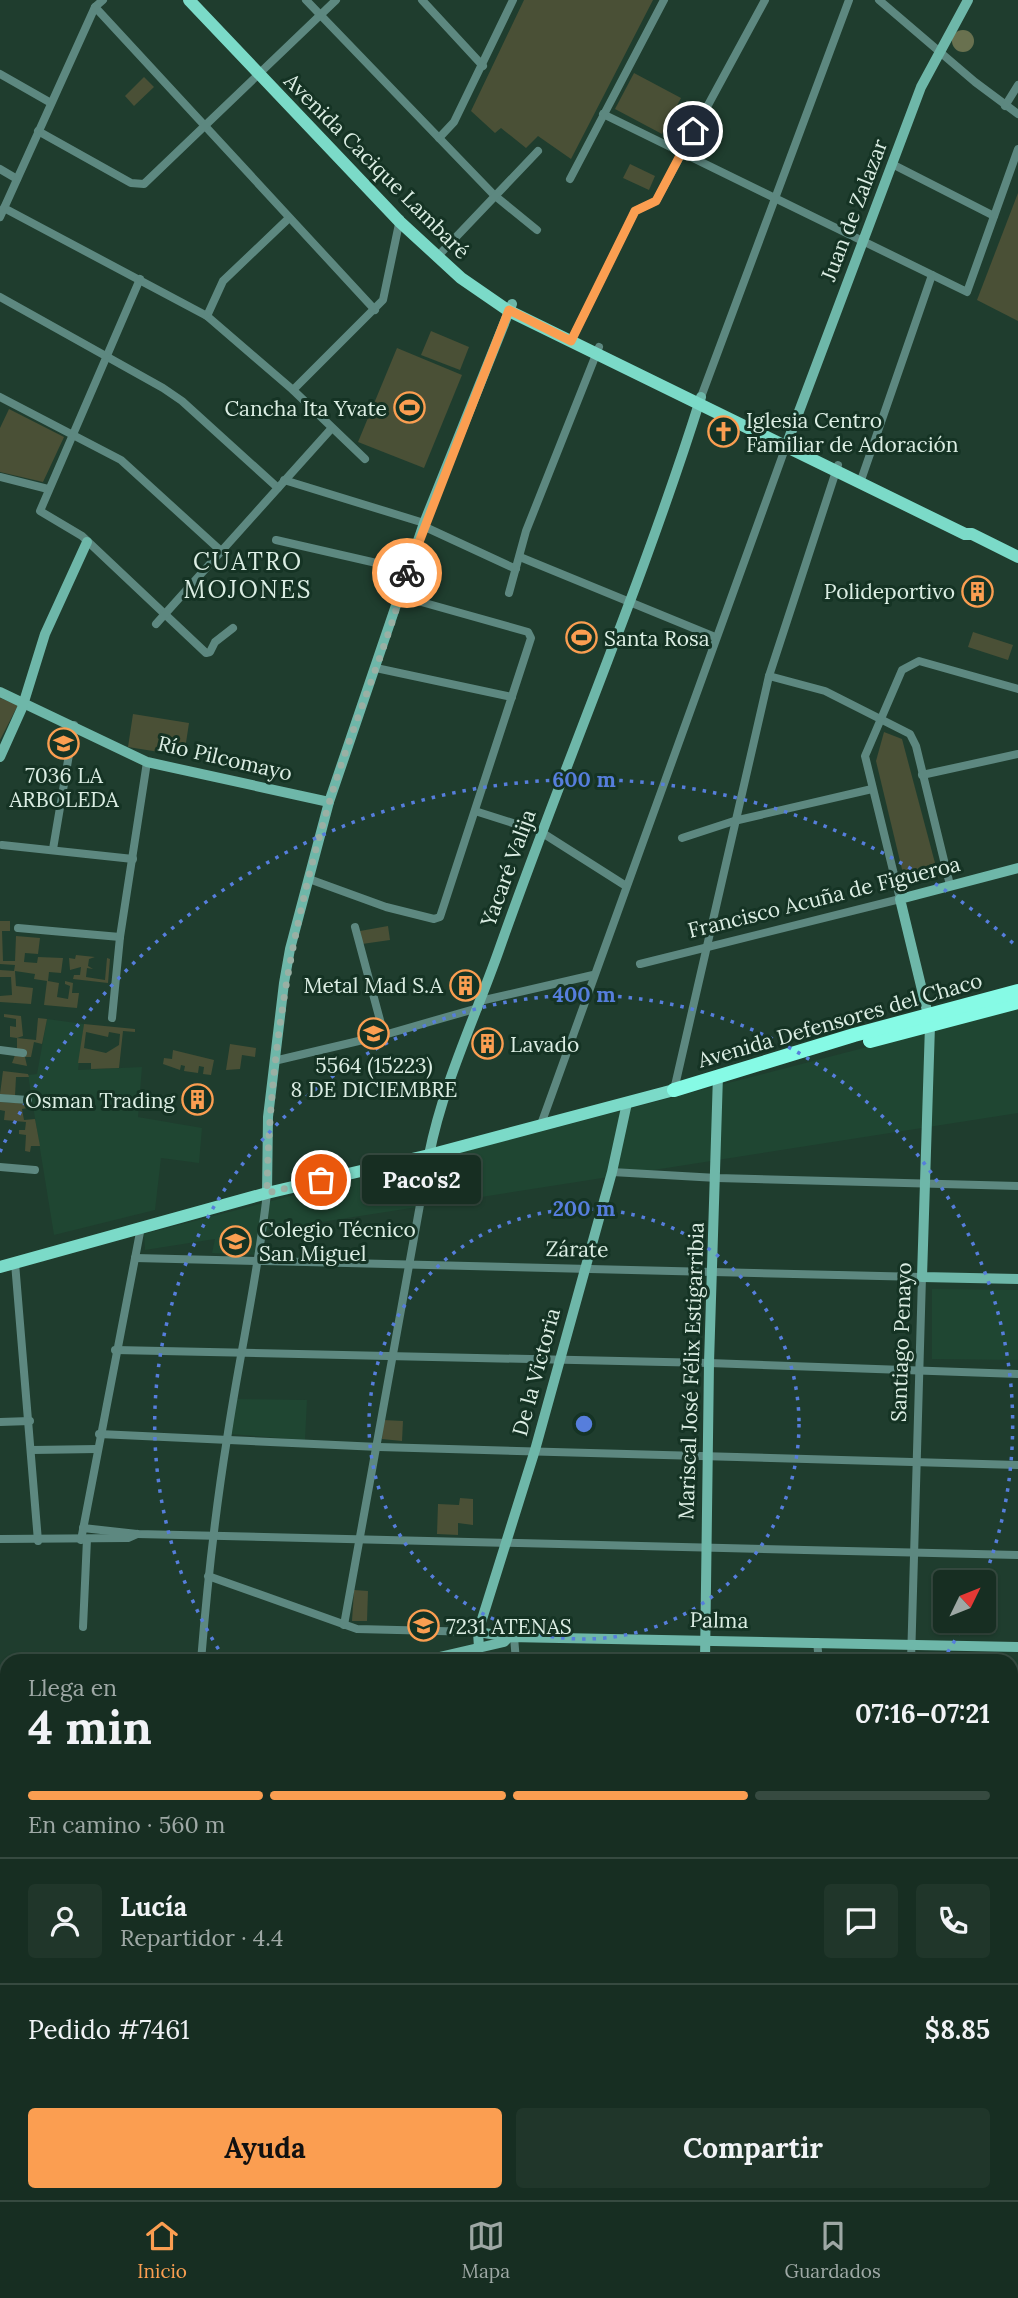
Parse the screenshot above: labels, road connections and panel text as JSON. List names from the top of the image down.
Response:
{
  "streets": {
    "highway": ["Avenida Defensores del Chaco"],
    "main road": ["Avenida Cacique Lambaré"],
    "street": [
      "Juan de Zalazar",
      "Río Pilcomayo",
      "Yacaré Valija",
      "Francisco Acuña de Figueroa",
      "Zárate",
      "Santiago Penayo",
      "Mariscal José Félix Estigarribia",
      "De la Victoria",
      "Palma"
    ]
  },
  "crossings": [
    ["Avenida Cacique Lambaré", "Juan de Zalazar"],
    ["Avenida Cacique Lambaré", "Yacaré Valija"],
    ["Yacaré Valija", "Avenida Defensores del Chaco"],
    ["Francisco Acuña de Figueroa", "Santiago Penayo"],
    ["Avenida Defensores del Chaco", "Santiago Penayo"],
    ["Avenida Defensores del Chaco", "Mariscal José Félix Estigarribia"],
    ["Avenida Defensores del Chaco", "De la Victoria"],
    ["Zárate", "Santiago Penayo"],
    ["Zárate", "Mariscal José Félix Estigarribia"],
    ["Zárate", "De la Victoria"],
    ["Santiago Penayo", "Palma"],
    ["Mariscal José Félix Estigarribia", "Palma"],
    ["De la Victoria", "Palma"]
  ],
  "districts": ["CUATRO MOJONES"],
  "places": {
    "sports": ["Cancha Ita Yvate", "Santa Rosa"],
    "church": ["Iglesia Centro Familiar de Adoración"],
    "building": [
      "Polideportivo",
      "Metal Mad S.A",
      "Lavado",
      "Osman Trading"
    ],
    "school or university": [
      "7036 LA ARBOLEDA",
      "5564 (15223) 8 DE DICIEMBRE",
      "Colegio Técnico San Miguel",
      "7231 ATENAS"
    ],
    "other": ["Paco's2"]
  },
  "north": "top right",
  "page": {
    "bubble": "Paco's2",
    "heading": ["4 min", "Llega en", "07:16–07:21"],
    "panel": [
      "Lucía",
      "Repartidor · 4.4",
      "Pedido #7461",
      "$8.85"
    ],
    "bar": "En camino · 560 m",
    "buttons": ["Ayuda", "Compartir"],
    "tabs": ["Inicio", "Mapa", "Guardados"]
  },
  "rings": ["600 m", "400 m", "200 m"]
}
